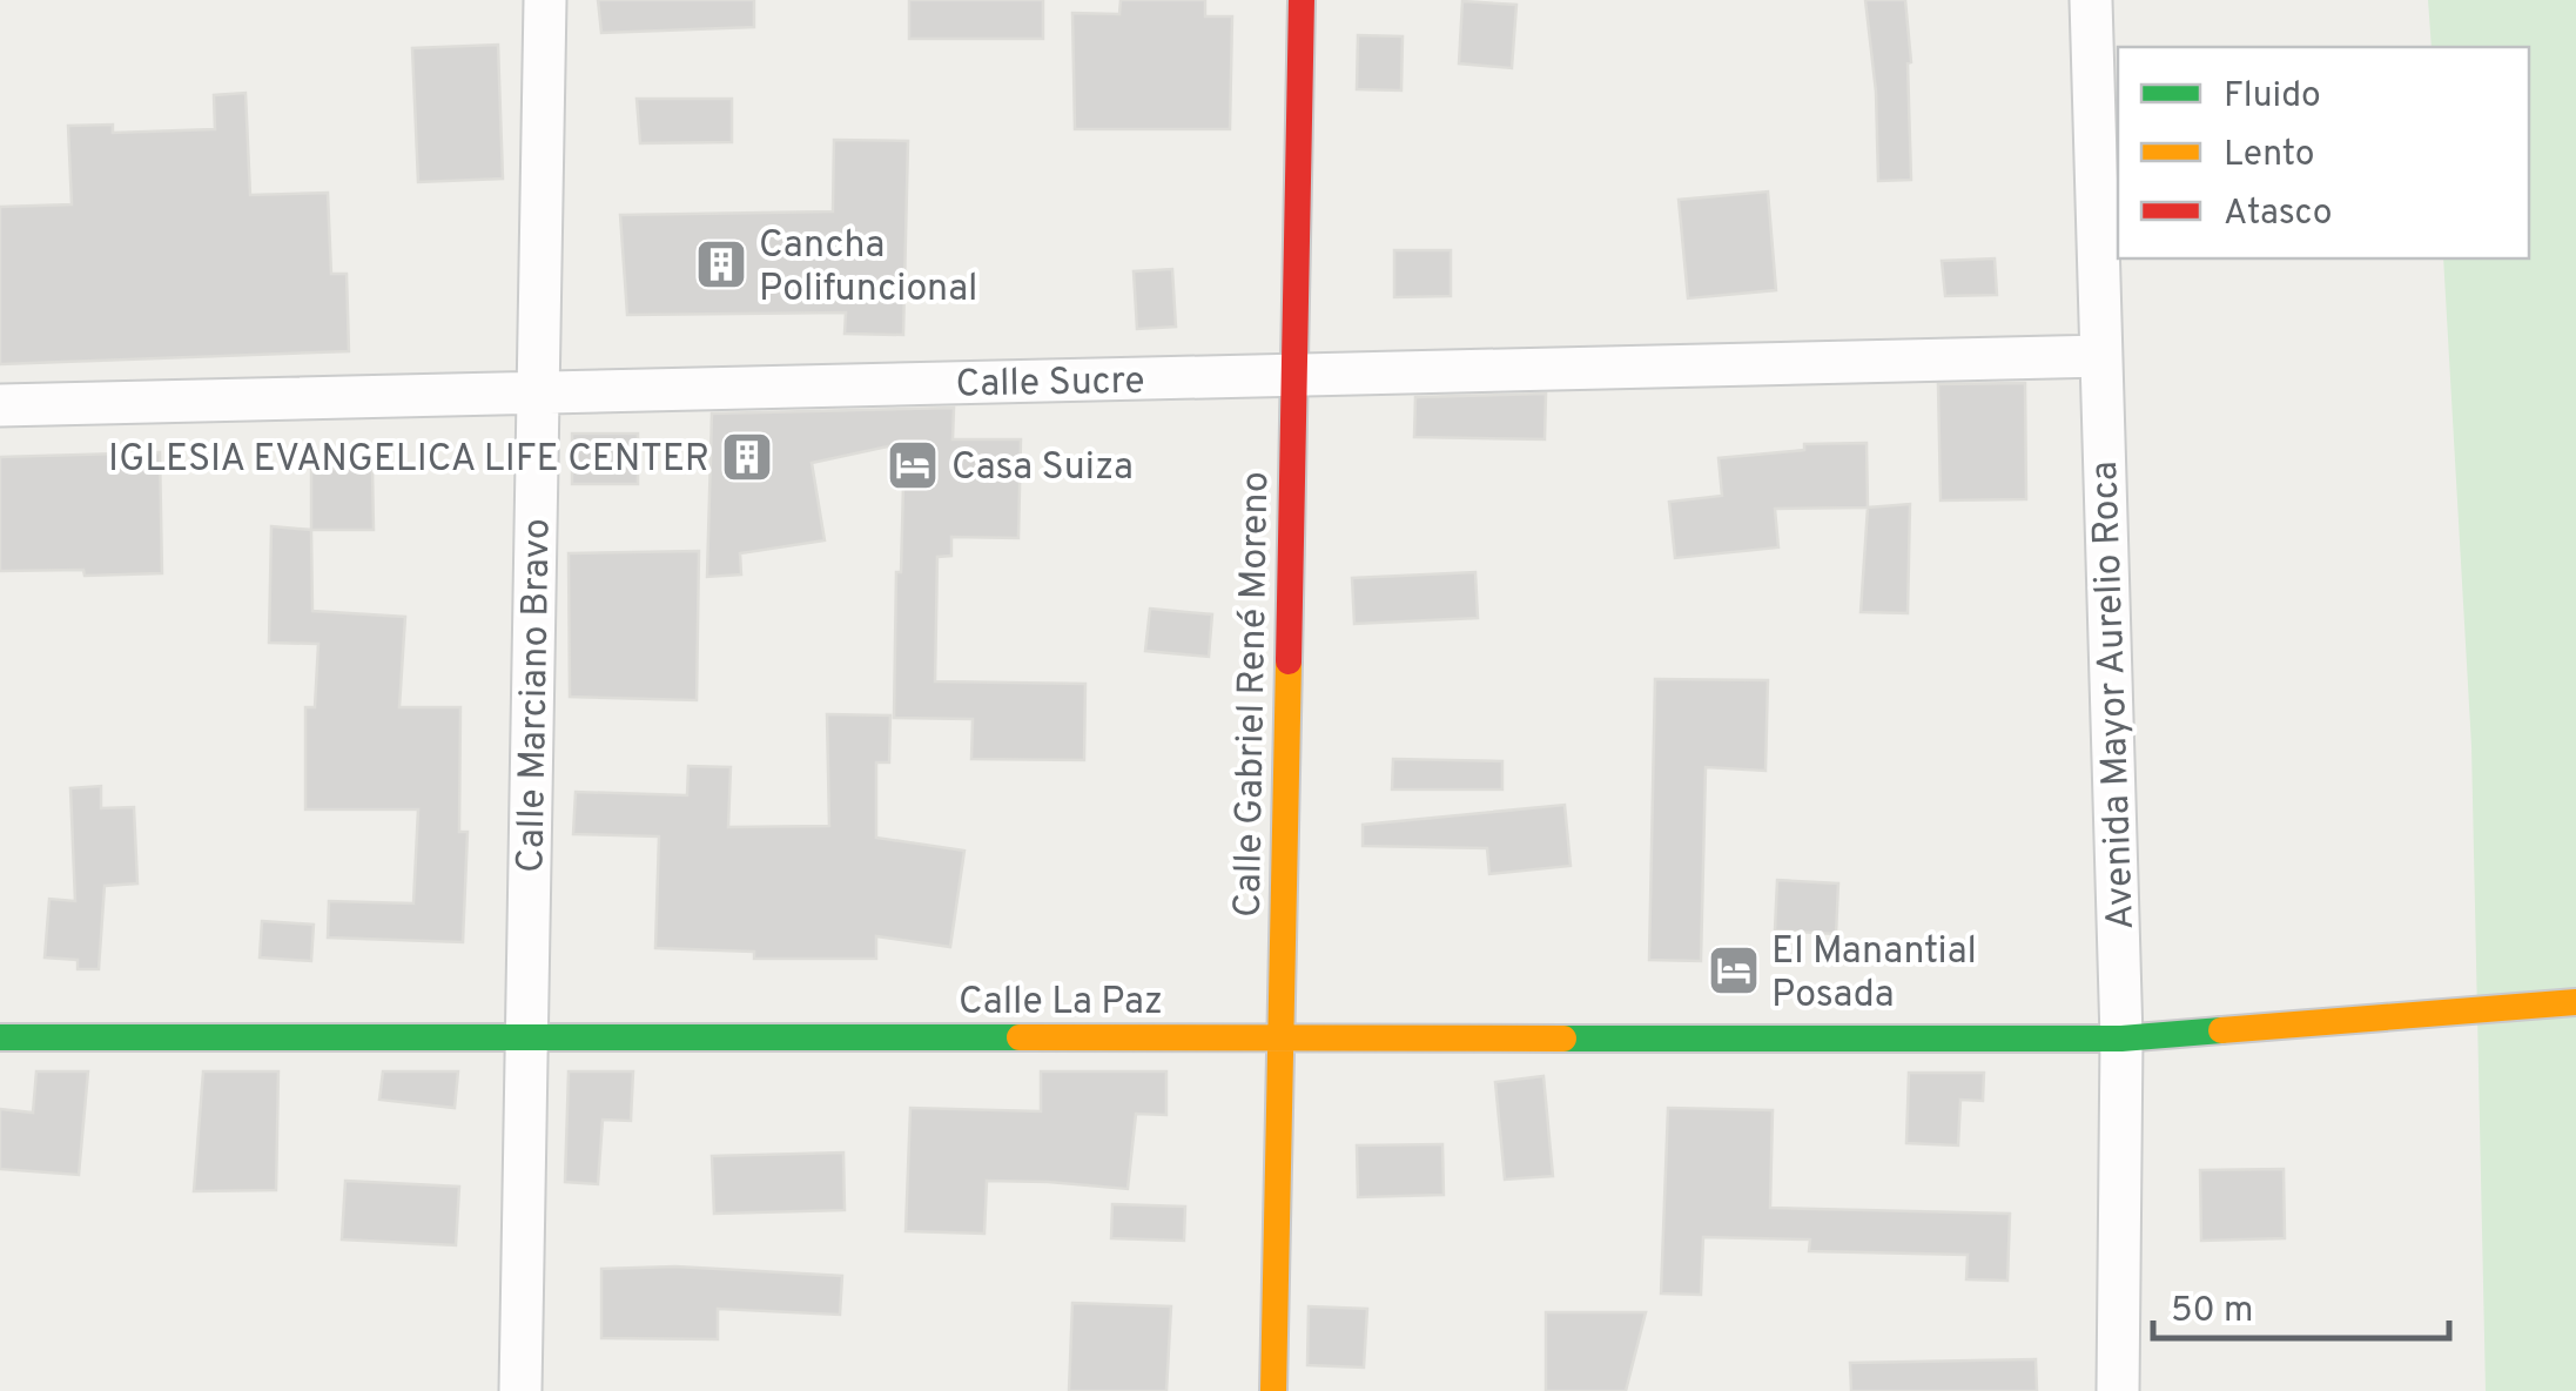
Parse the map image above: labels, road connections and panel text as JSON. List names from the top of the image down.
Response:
{
  "streets": {
    "street": [
      "Calle Sucre",
      "Calle Gabriel René Moreno",
      "Calle Marciano Bravo",
      "Avenida Mayor Aurelio Roca",
      "Calle La Paz"
    ]
  },
  "crossings": [
    ["Calle Sucre", "Calle Gabriel René Moreno"],
    ["Calle Sucre", "Calle Marciano Bravo"],
    ["Calle Sucre", "Avenida Mayor Aurelio Roca"],
    ["Calle Gabriel René Moreno", "Calle La Paz"],
    ["Calle Marciano Bravo", "Calle La Paz"],
    ["Avenida Mayor Aurelio Roca", "Calle La Paz"]
  ],
  "places": {
    "building": ["Cancha Polifuncional", "IGLESIA EVANGELICA LIFE CENTER"],
    "hotel": ["Casa Suiza", "El Manantial Posada"]
  },
  "legend": ["Fluido", "Lento", "Atasco"],
  "scale_bar": "50 m"
}
